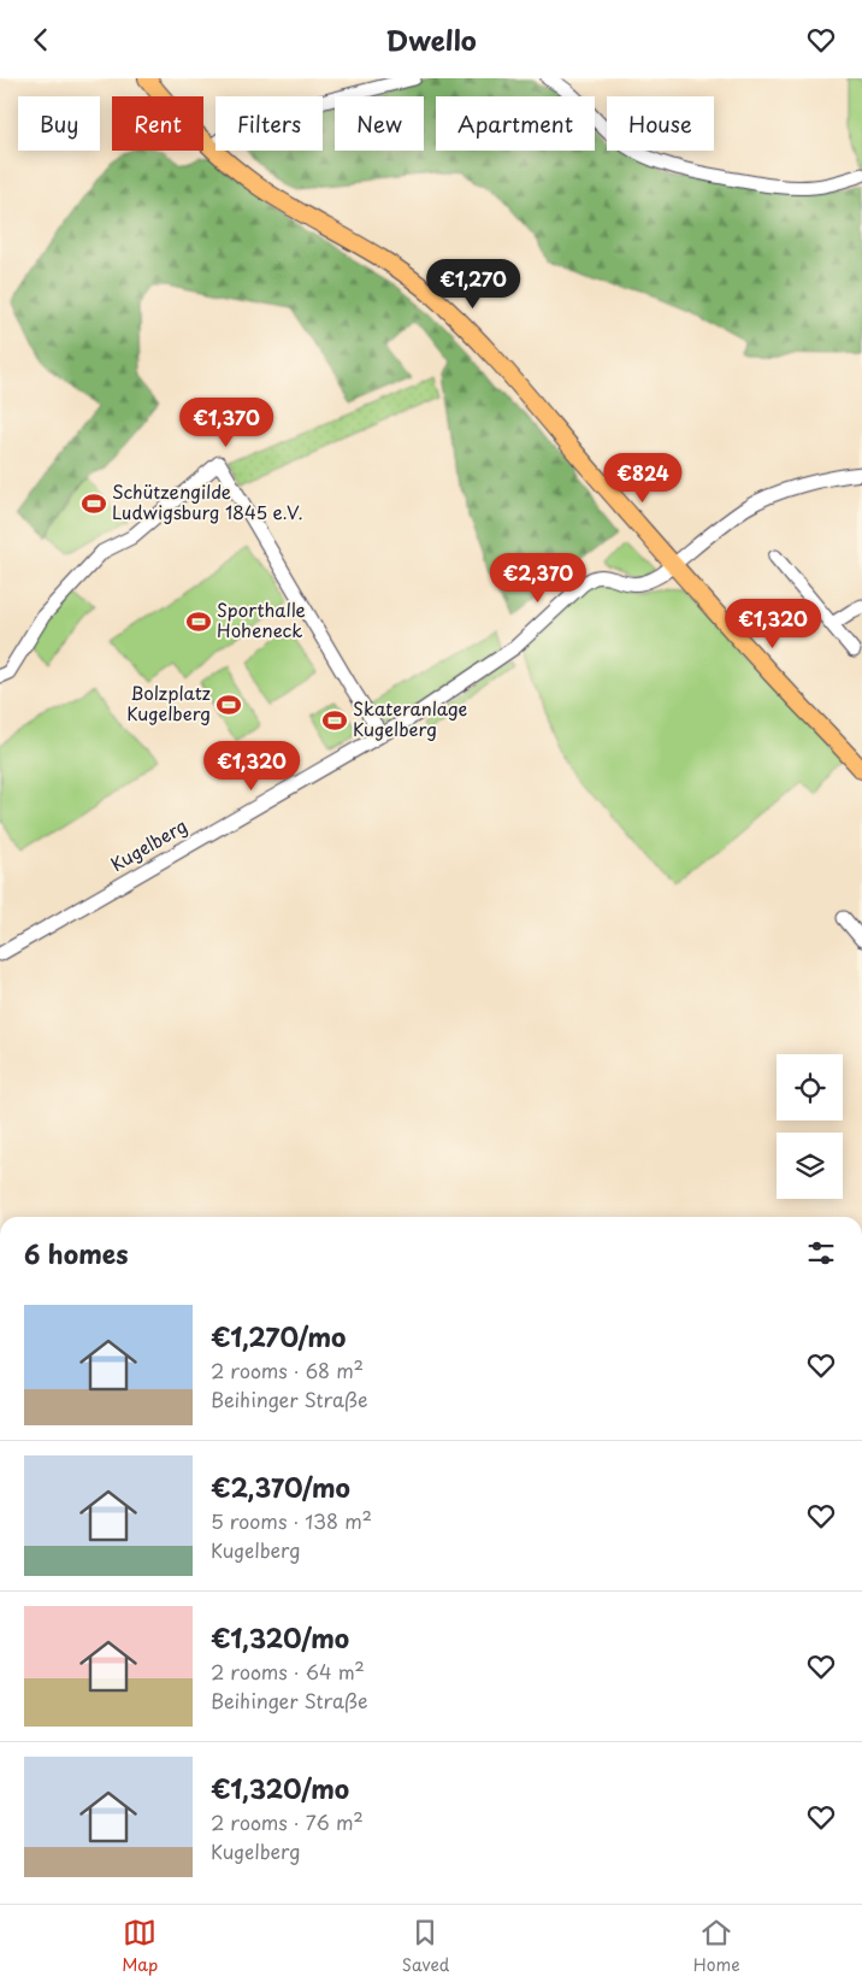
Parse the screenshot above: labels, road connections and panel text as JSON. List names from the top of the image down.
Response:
{
  "streets": {
    "street": ["Kugelberg"]
  },
  "places": {
    "sports": [
      "Schützengilde Ludwigsburg 1845 e.V.",
      "Sporthalle Hoheneck",
      "Bolzplatz Kugelberg",
      "Skateranlage Kugelberg"
    ]
  },
  "page": {
    "header": "Dwello",
    "chip": [
      "Buy",
      "Rent",
      "Filters",
      "New",
      "Apartment",
      "House"
    ],
    "price": [
      "€1,270",
      "€1,370",
      "€824",
      "€2,370",
      "€1,320",
      "€1,320"
    ],
    "heading": "6 homes",
    "list": [
      {
        "name": "€1,270/mo",
        "note": "2 rooms · 68 m² · Beihinger Straße"
      },
      {
        "name": "€2,370/mo",
        "note": "5 rooms · 138 m² · Kugelberg"
      },
      {
        "name": "€1,320/mo",
        "note": "2 rooms · 64 m² · Beihinger Straße"
      },
      {
        "name": "€1,320/mo",
        "note": "2 rooms · 76 m² · Kugelberg"
      }
    ],
    "tabs": ["Map", "Saved", "Home"]
  }
}
